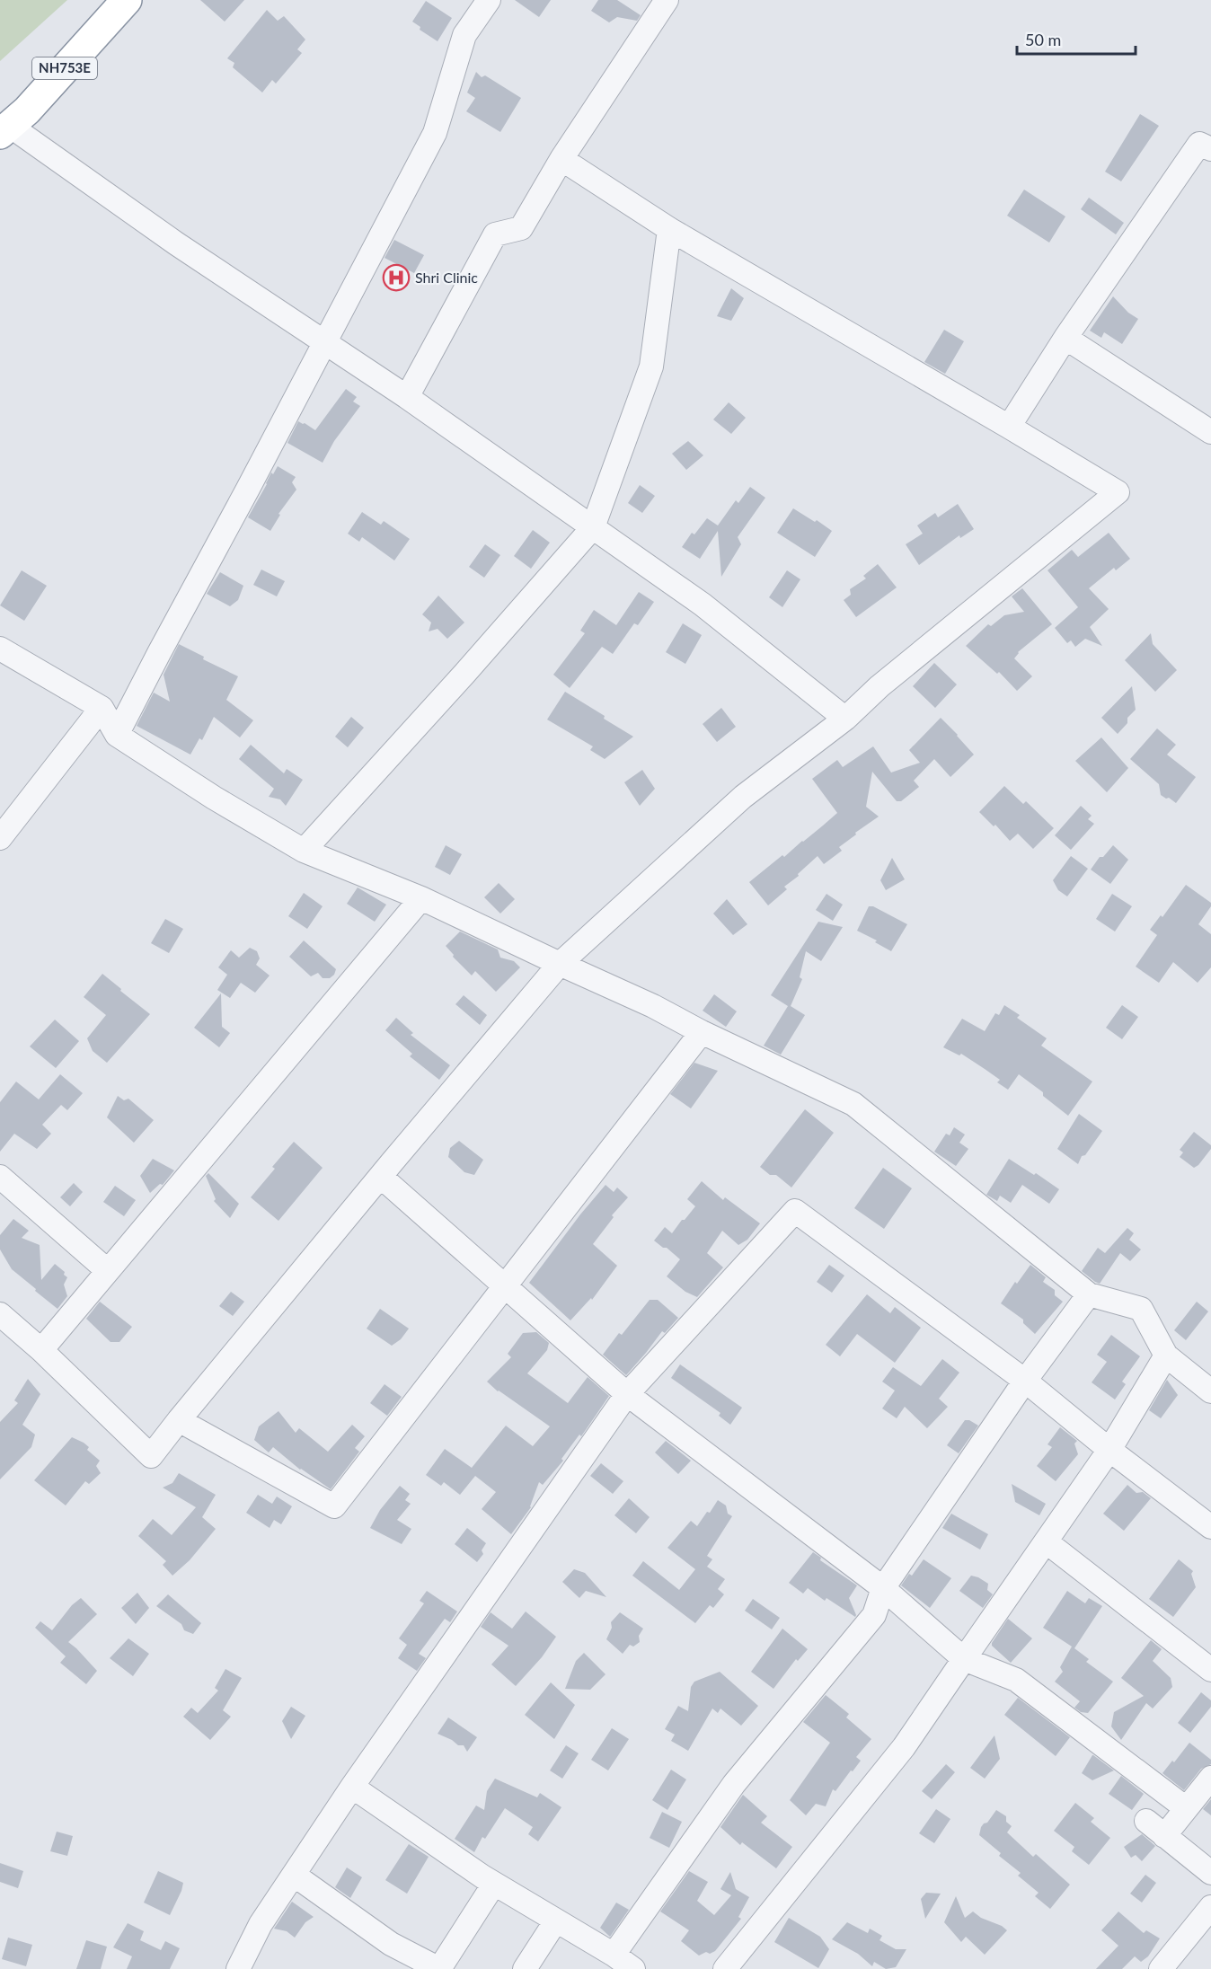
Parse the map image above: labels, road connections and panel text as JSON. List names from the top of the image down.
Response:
{
  "streets": {
    "highway": ["NH753E"]
  },
  "places": {
    "hospital": ["Shri Clinic"]
  },
  "scale_bar": "50 m"
}
